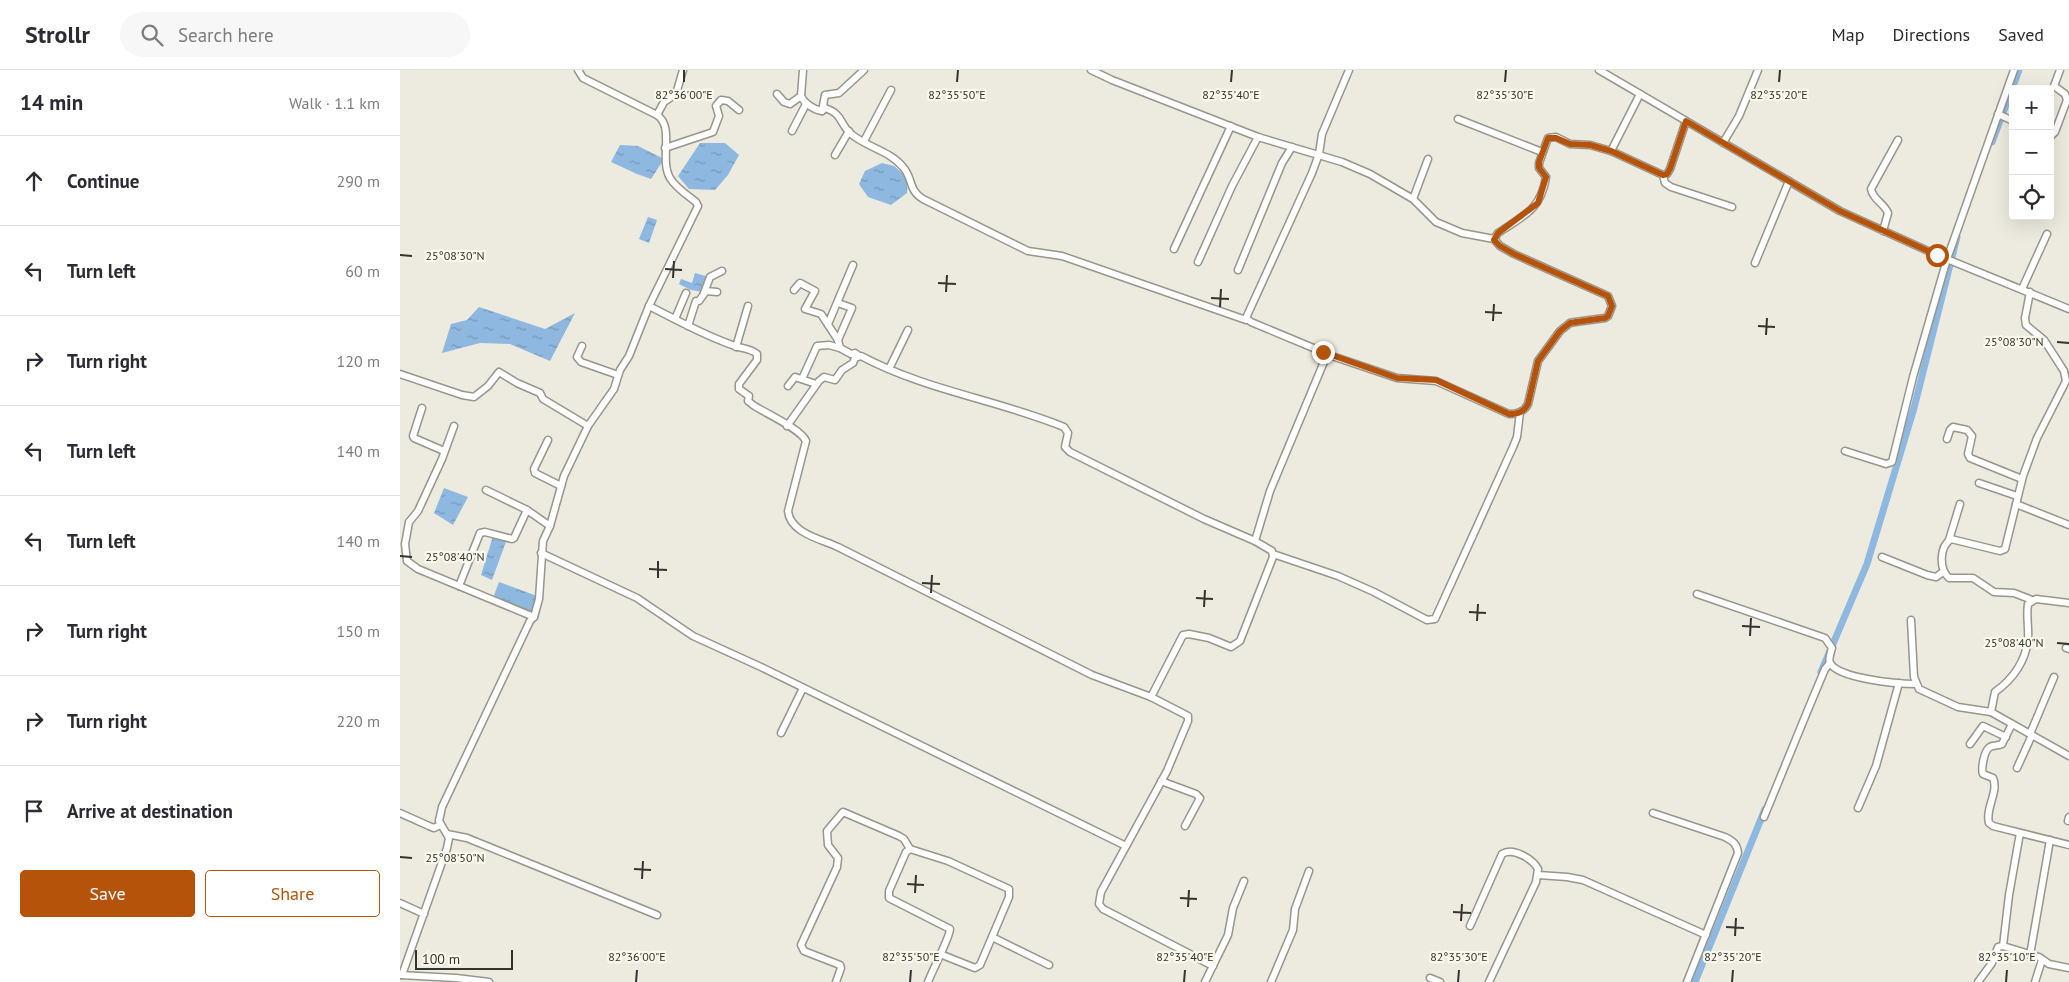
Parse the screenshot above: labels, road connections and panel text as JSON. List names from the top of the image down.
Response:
{
  "scale_bar": "100 m",
  "page": {
    "header": "Strollr",
    "search": "Search here",
    "nav": ["Map", "Directions", "Saved"],
    "heading": ["14 min", "Walk · 1.1 km"],
    "map_buttons": ["+", "−"],
    "list": [
      ["Continue", "290 m"],
      ["Turn left", "60 m"],
      ["Turn right", "120 m"],
      ["Turn left", "140 m"],
      ["Turn left", "140 m"],
      ["Turn right", "150 m"],
      ["Turn right", "220 m"],
      "Arrive at destination"
    ],
    "buttons": ["Save", "Share"],
    "scale": "100 m"
  },
  "coordinates": [
    "82°36'00\"E",
    "82°35'50\"E",
    "82°35'40\"E",
    "82°35'30\"E",
    "82°35'20\"E",
    "25°08'30\"N",
    "25°08'40\"N",
    "25°08'50\"N",
    "82°35'10\"E"
  ]
}
